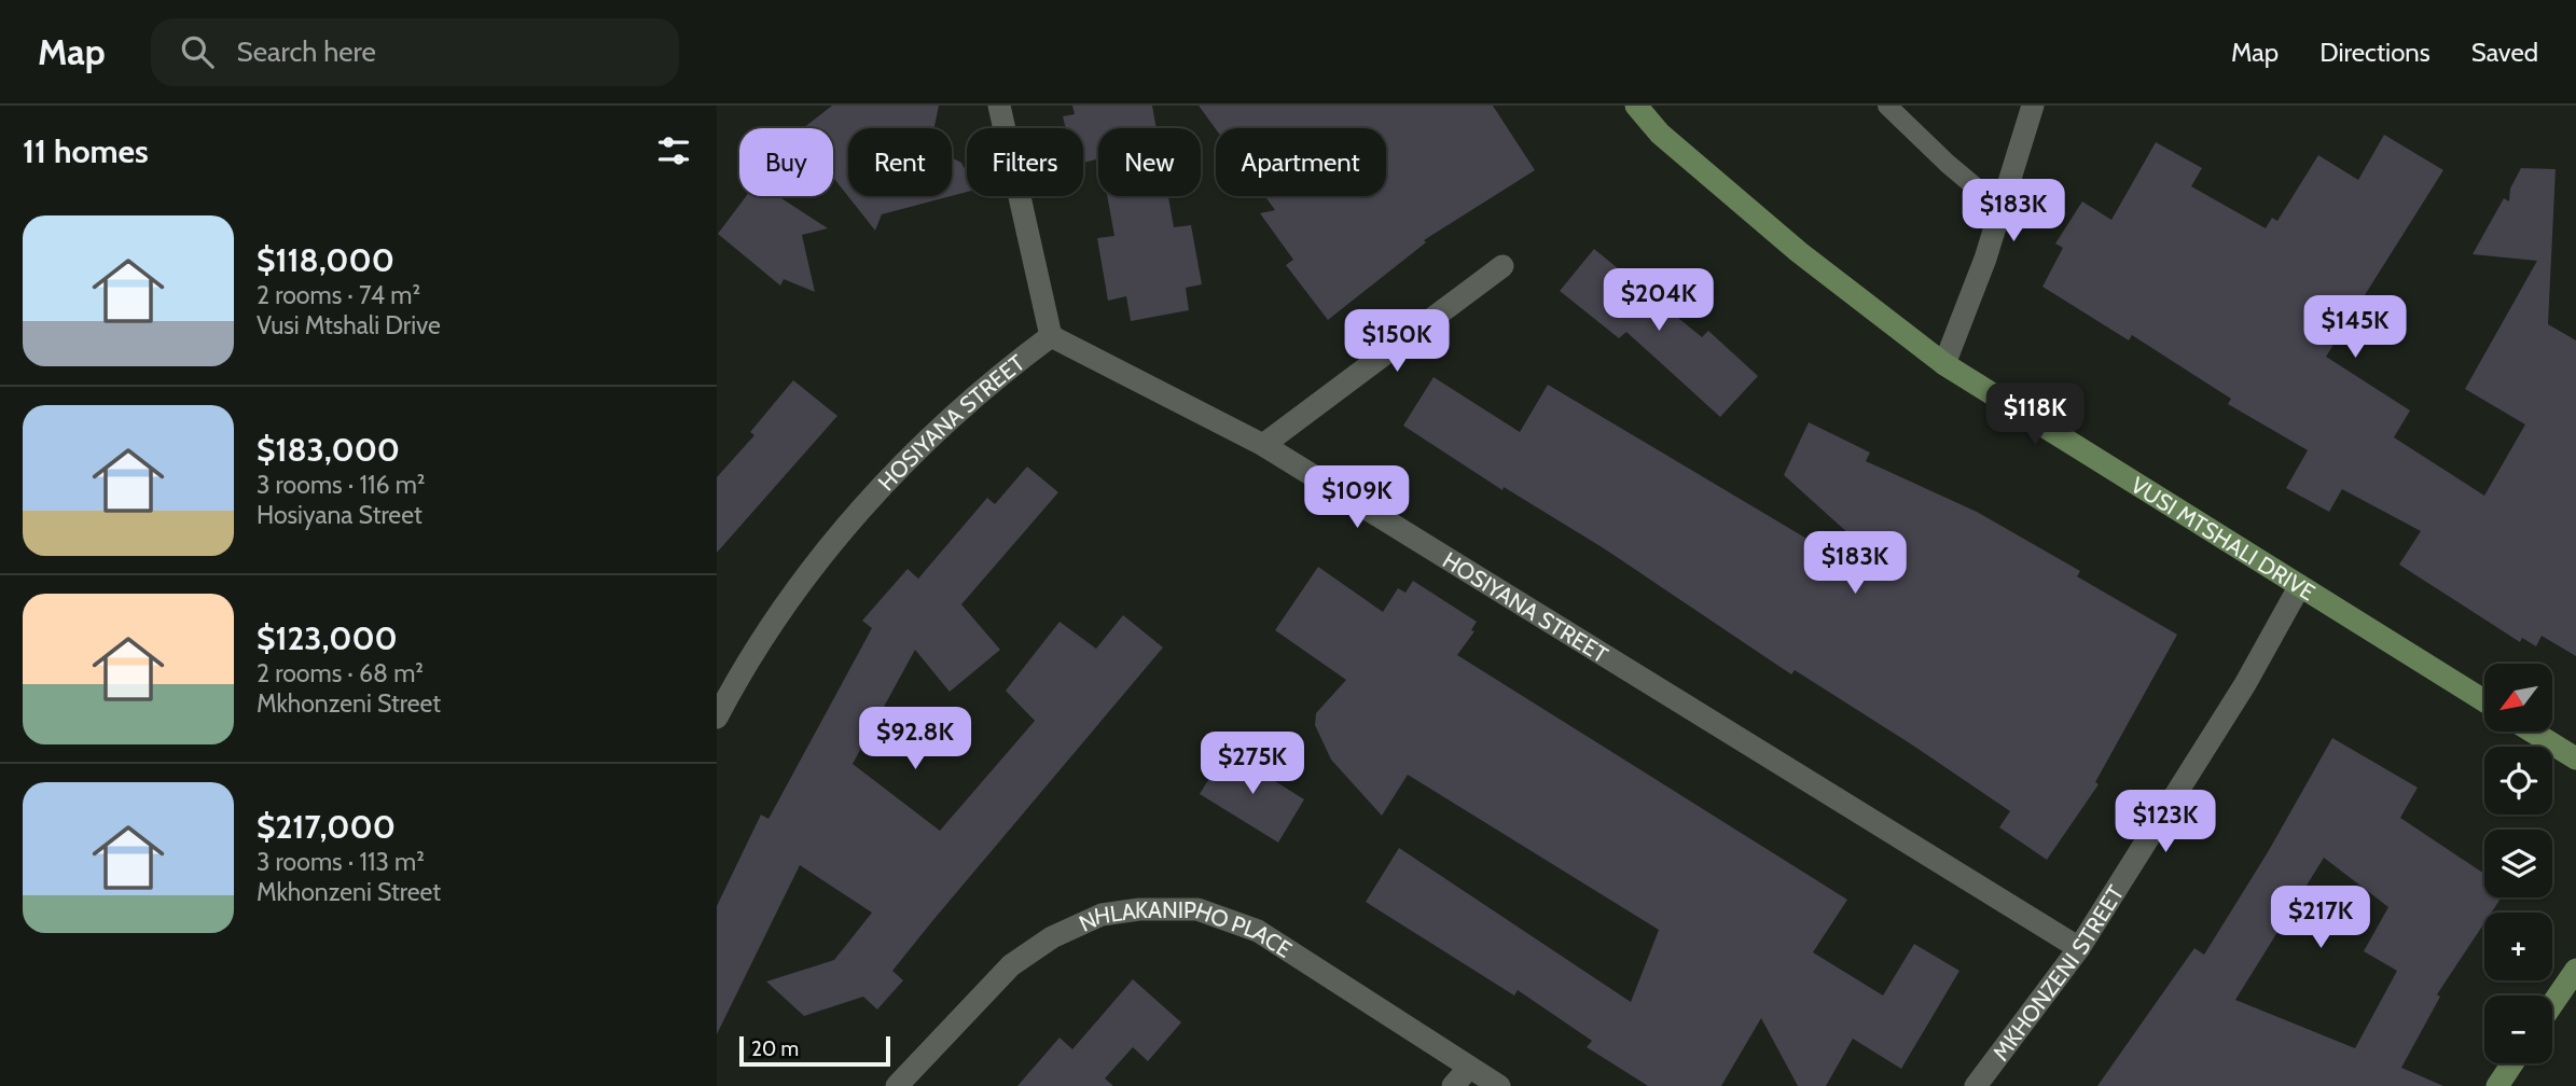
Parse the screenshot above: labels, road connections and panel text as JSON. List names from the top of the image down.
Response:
{
  "streets": {
    "street": [
      "HOSIYANA STREET",
      "VUSI MTSHALI DRIVE",
      "NHLAKANIPHO PLACE",
      "MKHONZENI STREET"
    ]
  },
  "crossings": [
    ["HOSIYANA STREET", "MKHONZENI STREET"],
    ["VUSI MTSHALI DRIVE", "MKHONZENI STREET"]
  ],
  "scale_bar": "20 m",
  "north": "bottom left",
  "page": {
    "header": "Map",
    "search": "Search here",
    "nav": ["Map", "Directions", "Saved"],
    "heading": "11 homes",
    "chip": [
      "Buy",
      "Rent",
      "Filters",
      "New",
      "Apartment"
    ],
    "price": [
      "$183K",
      "$204K",
      "$145K",
      "$150K",
      "$118K",
      "$109K",
      "$183K",
      "$92.8K",
      "$275K",
      "$123K",
      "$217K"
    ],
    "list": [
      {
        "name": "$118,000",
        "note": "2 rooms · 74 m² · Vusi Mtshali Drive"
      },
      {
        "name": "$183,000",
        "note": "3 rooms · 116 m² · Hosiyana Street"
      },
      {
        "name": "$123,000",
        "note": "2 rooms · 68 m² · Mkhonzeni Street"
      },
      {
        "name": "$217,000",
        "note": "3 rooms · 113 m² · Mkhonzeni Street"
      }
    ],
    "map_buttons": ["+", "−"],
    "scale": "20 m"
  }
}
